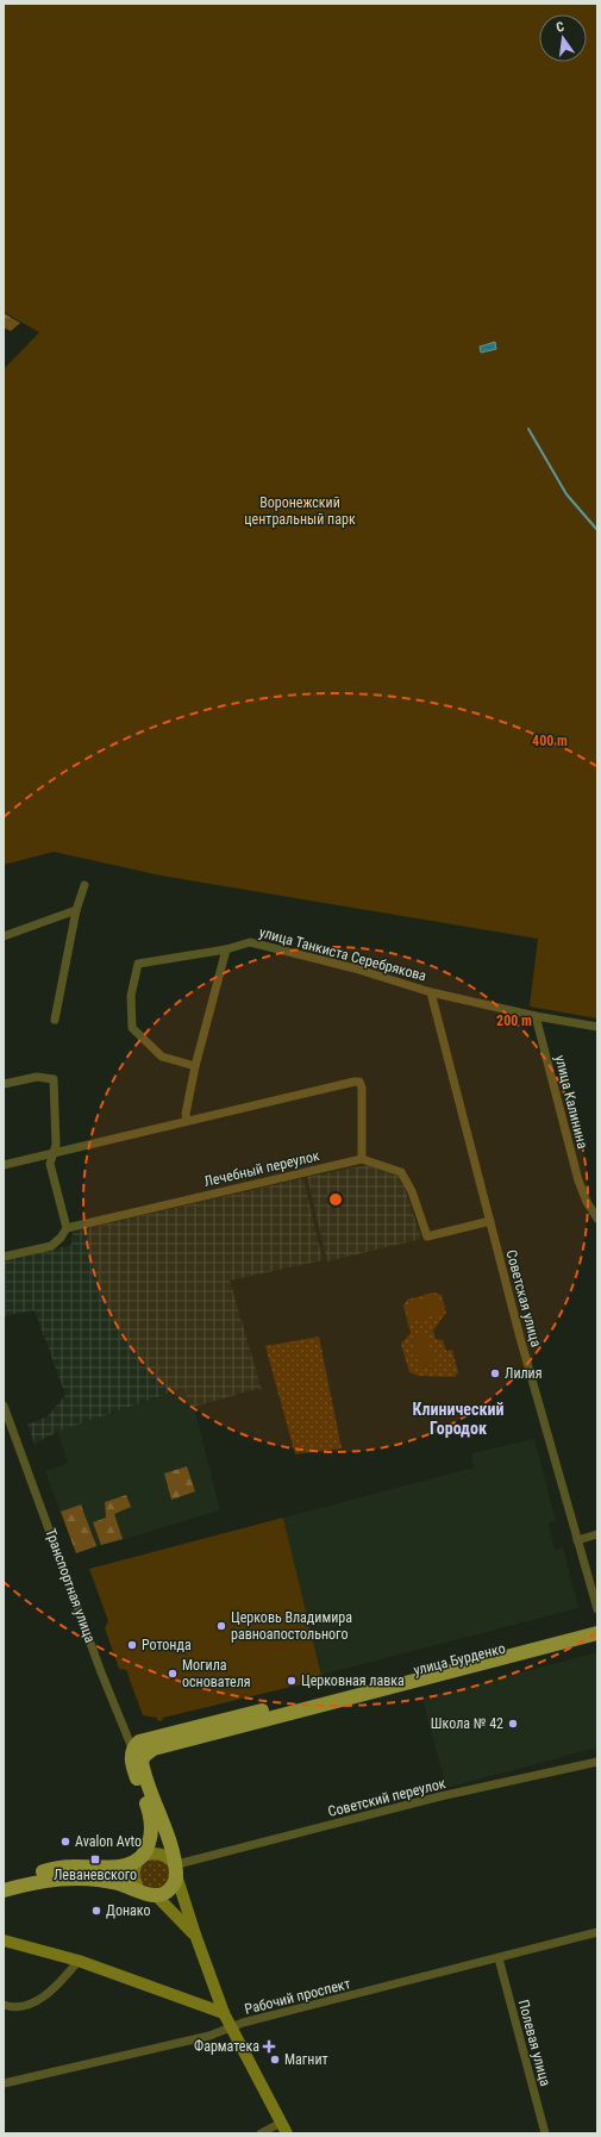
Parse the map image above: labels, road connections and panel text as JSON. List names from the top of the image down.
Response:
{
  "streets": {
    "main road": ["улица Бурденко"],
    "street": [
      "улица Танкиста Серебрякова",
      "улица Калинина",
      "Лечебный переулок",
      "Советская улица",
      "Транспортная улица",
      "Советский переулок",
      "Рабочий проспект",
      "Полевая улица"
    ]
  },
  "crossings": [
    ["улица Танкиста Серебрякова", "улица Калинина"],
    ["улица Танкиста Серебрякова", "Советская улица"],
    ["Транспортная улица", "улица Бурденко"],
    ["Рабочий проспект", "Полевая улица"]
  ],
  "districts": ["Клинический Городок"],
  "parks": ["Воронежский центральный парк"],
  "places": {
    "other": [
      "Лилия",
      "Церковь Владимира равноапостольного",
      "Ротонда",
      "Могила основателя",
      "Церковная лавка",
      "Школа № 42",
      "Avalon Avto",
      "Донако",
      "Магнит"
    ],
    "transit": ["Леваневского"],
    "health": ["Фарматека"]
  },
  "north": "top",
  "rings": ["400 m", "200 m"]
}
